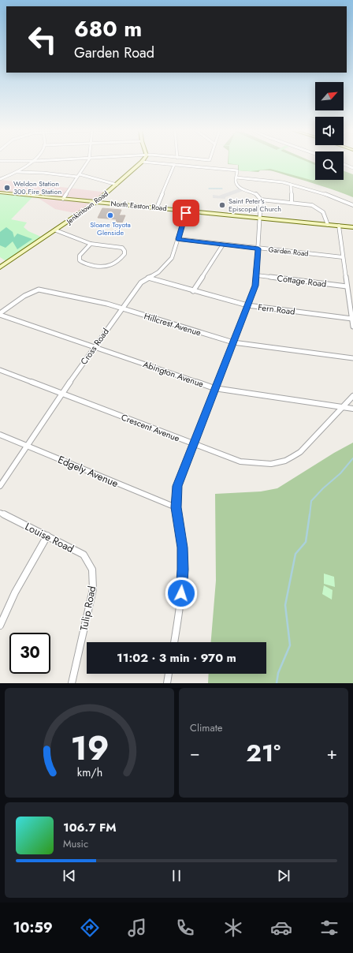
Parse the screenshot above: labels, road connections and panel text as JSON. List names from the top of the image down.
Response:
{
  "streets": {
    "street": [
      "North Easton Road",
      "Jenkintown Road",
      "Garden Road",
      "Cottage Road",
      "Fern Road",
      "Hillcrest Avenue",
      "Cross Road",
      "Abington Avenue",
      "Crescent Avenue",
      "Edgely Avenue",
      "Louise Road",
      "Tulip Road"
    ]
  },
  "crossings": [
    ["North Easton Road", "Jenkintown Road"],
    ["North Easton Road", "Cross Road"],
    ["Garden Road", "Cross Road"],
    ["Fern Road", "Cross Road"],
    ["Hillcrest Avenue", "Cross Road"],
    ["Hillcrest Avenue", "Abington Avenue"],
    ["Cross Road", "Abington Avenue"],
    ["Cross Road", "Crescent Avenue"],
    ["Cross Road", "Edgely Avenue"],
    ["Abington Avenue", "Crescent Avenue"],
    ["Louise Road", "Tulip Road"]
  ],
  "places": ["Weldon Station 300 Fire Station", "Saint Peter's Episcopal Church", "Sloane Toyota Glenside"],
  "north": "top right",
  "page": {
    "turn": ["680 m", "Garden Road"],
    "limit": "30",
    "trip": "11:02 · 3 min · 970 m",
    "tile": "Climate",
    "heat": ["−", "21°", "+"],
    "song": ["106.7 FM", "Music"],
    "tabs": "10:59",
    "gauge": ["19", "km/h"]
  }
}
